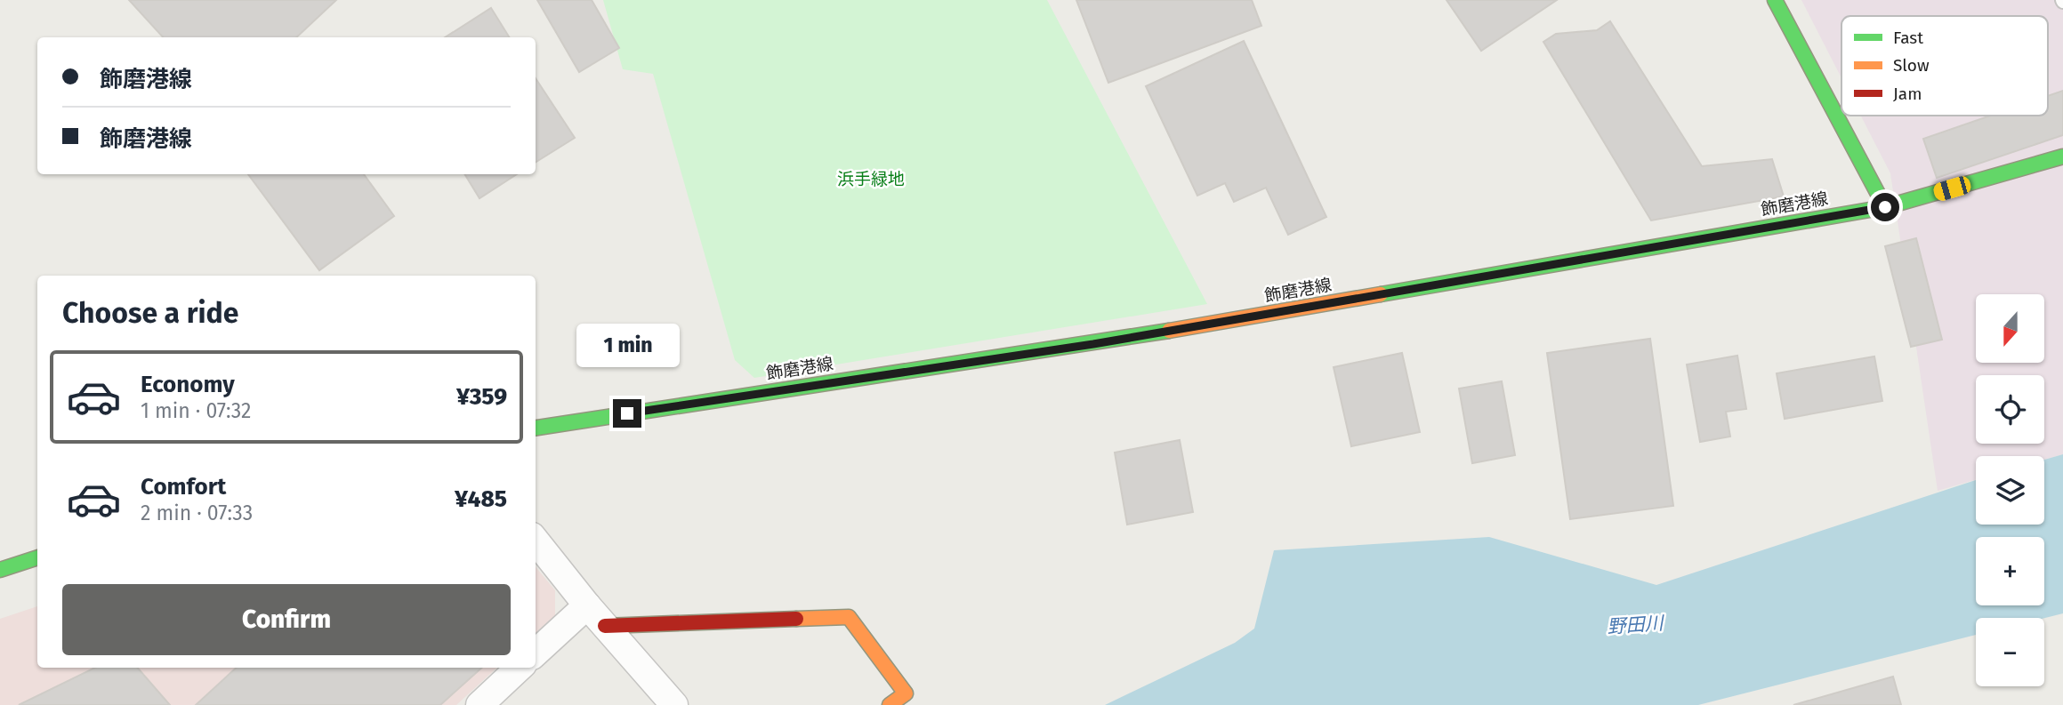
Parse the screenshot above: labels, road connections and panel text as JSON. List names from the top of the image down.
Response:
{
  "streets": {
    "main road": ["飾磨港線"]
  },
  "water": ["野田川"],
  "parks": ["浜手緑地"],
  "legend": ["Fast", "Slow", "Jam"],
  "north": "bottom",
  "page": {
    "banner": ["飾磨港線", "飾磨港線"],
    "heading": "Choose a ride",
    "map_buttons": ["+", "−"],
    "bubble": "1 min",
    "list": [
      {
        "name": "Economy",
        "note": "1 min · 07:32",
        "value": "¥359"
      },
      {
        "name": "Comfort",
        "note": "2 min · 07:33",
        "value": "¥485"
      }
    ],
    "buttons": "Confirm"
  }
}
